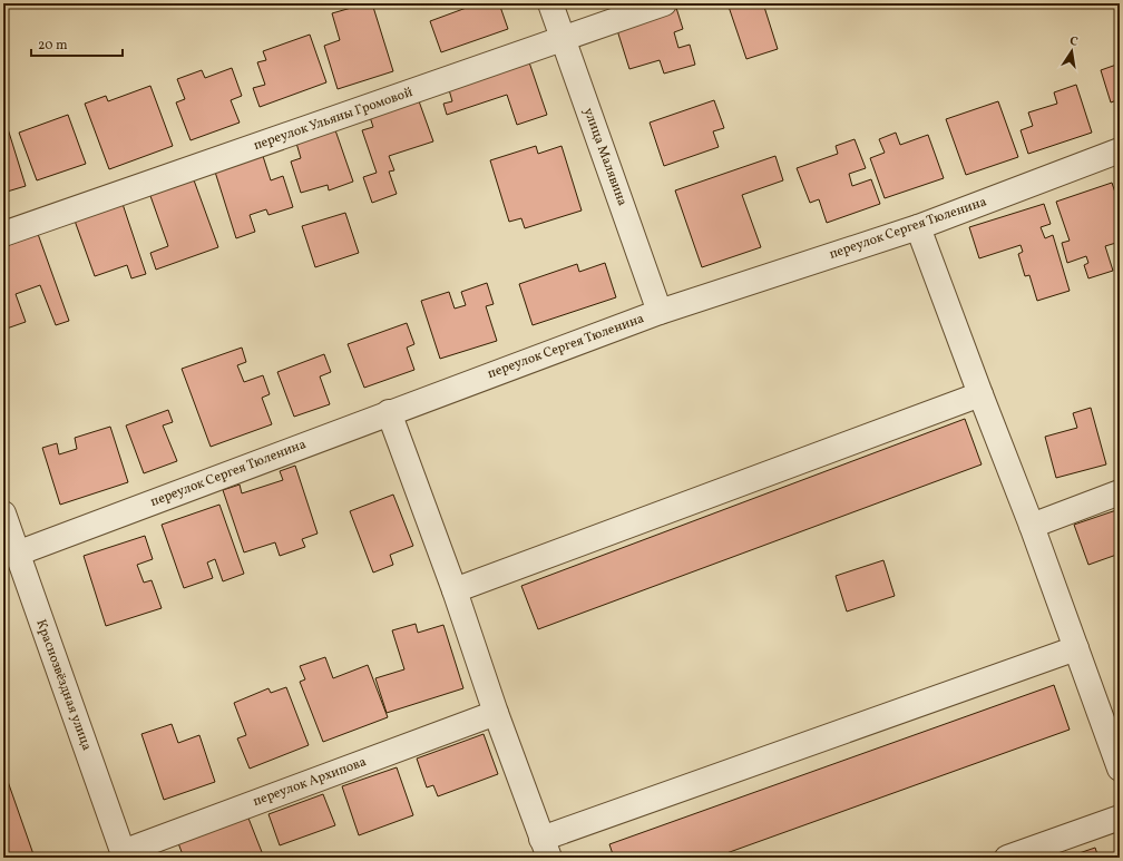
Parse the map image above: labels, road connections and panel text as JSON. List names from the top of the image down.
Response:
{
  "streets": {
    "street": [
      "переулок Ульяны Громовой",
      "улица Малявина",
      "переулок Сергея Тюленина",
      "Краснозвёздная улица",
      "переулок Архипова"
    ]
  },
  "crossings": [
    ["переулок Ульяны Громовой", "улица Малявина"],
    ["улица Малявина", "переулок Сергея Тюленина"],
    ["переулок Сергея Тюленина", "Краснозвёздная улица"],
    ["Краснозвёздная улица", "переулок Архипова"]
  ],
  "scale_bar": "20 m",
  "north": "top"
}
